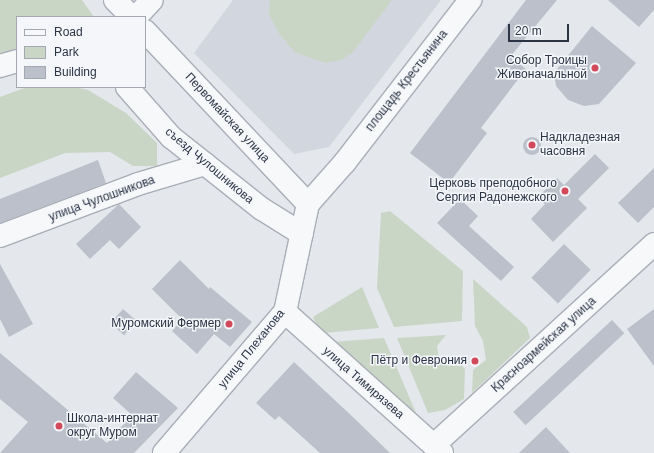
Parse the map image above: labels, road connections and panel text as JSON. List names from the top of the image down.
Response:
{
  "streets": {
    "street": [
      "площадь Крестьянина",
      "Первомайская улица",
      "съезд Чулошникова",
      "улица Чулошникова",
      "Красноармейская улица",
      "улица Плеханова",
      "улица Тимирязева"
    ]
  },
  "crossings": [
    ["площадь Крестьянина", "Первомайская улица"],
    ["площадь Крестьянина", "улица Плеханова"],
    ["Первомайская улица", "улица Плеханова"],
    ["съезд Чулошникова", "улица Чулошникова"],
    ["съезд Чулошникова", "улица Плеханова"],
    ["Красноармейская улица", "улица Тимирязева"],
    ["улица Плеханова", "улица Тимирязева"]
  ],
  "places": [
    "Собор Троицы Живоначальной",
    "Надкладезная часовня",
    "Церковь преподобного Сергия Радонежского",
    "Муромский Фермер",
    "Пётр и Феврония",
    "Школа-интернат округ Муром"
  ],
  "legend": ["Road", "Park", "Building"],
  "scale_bar": "20 m"
}
